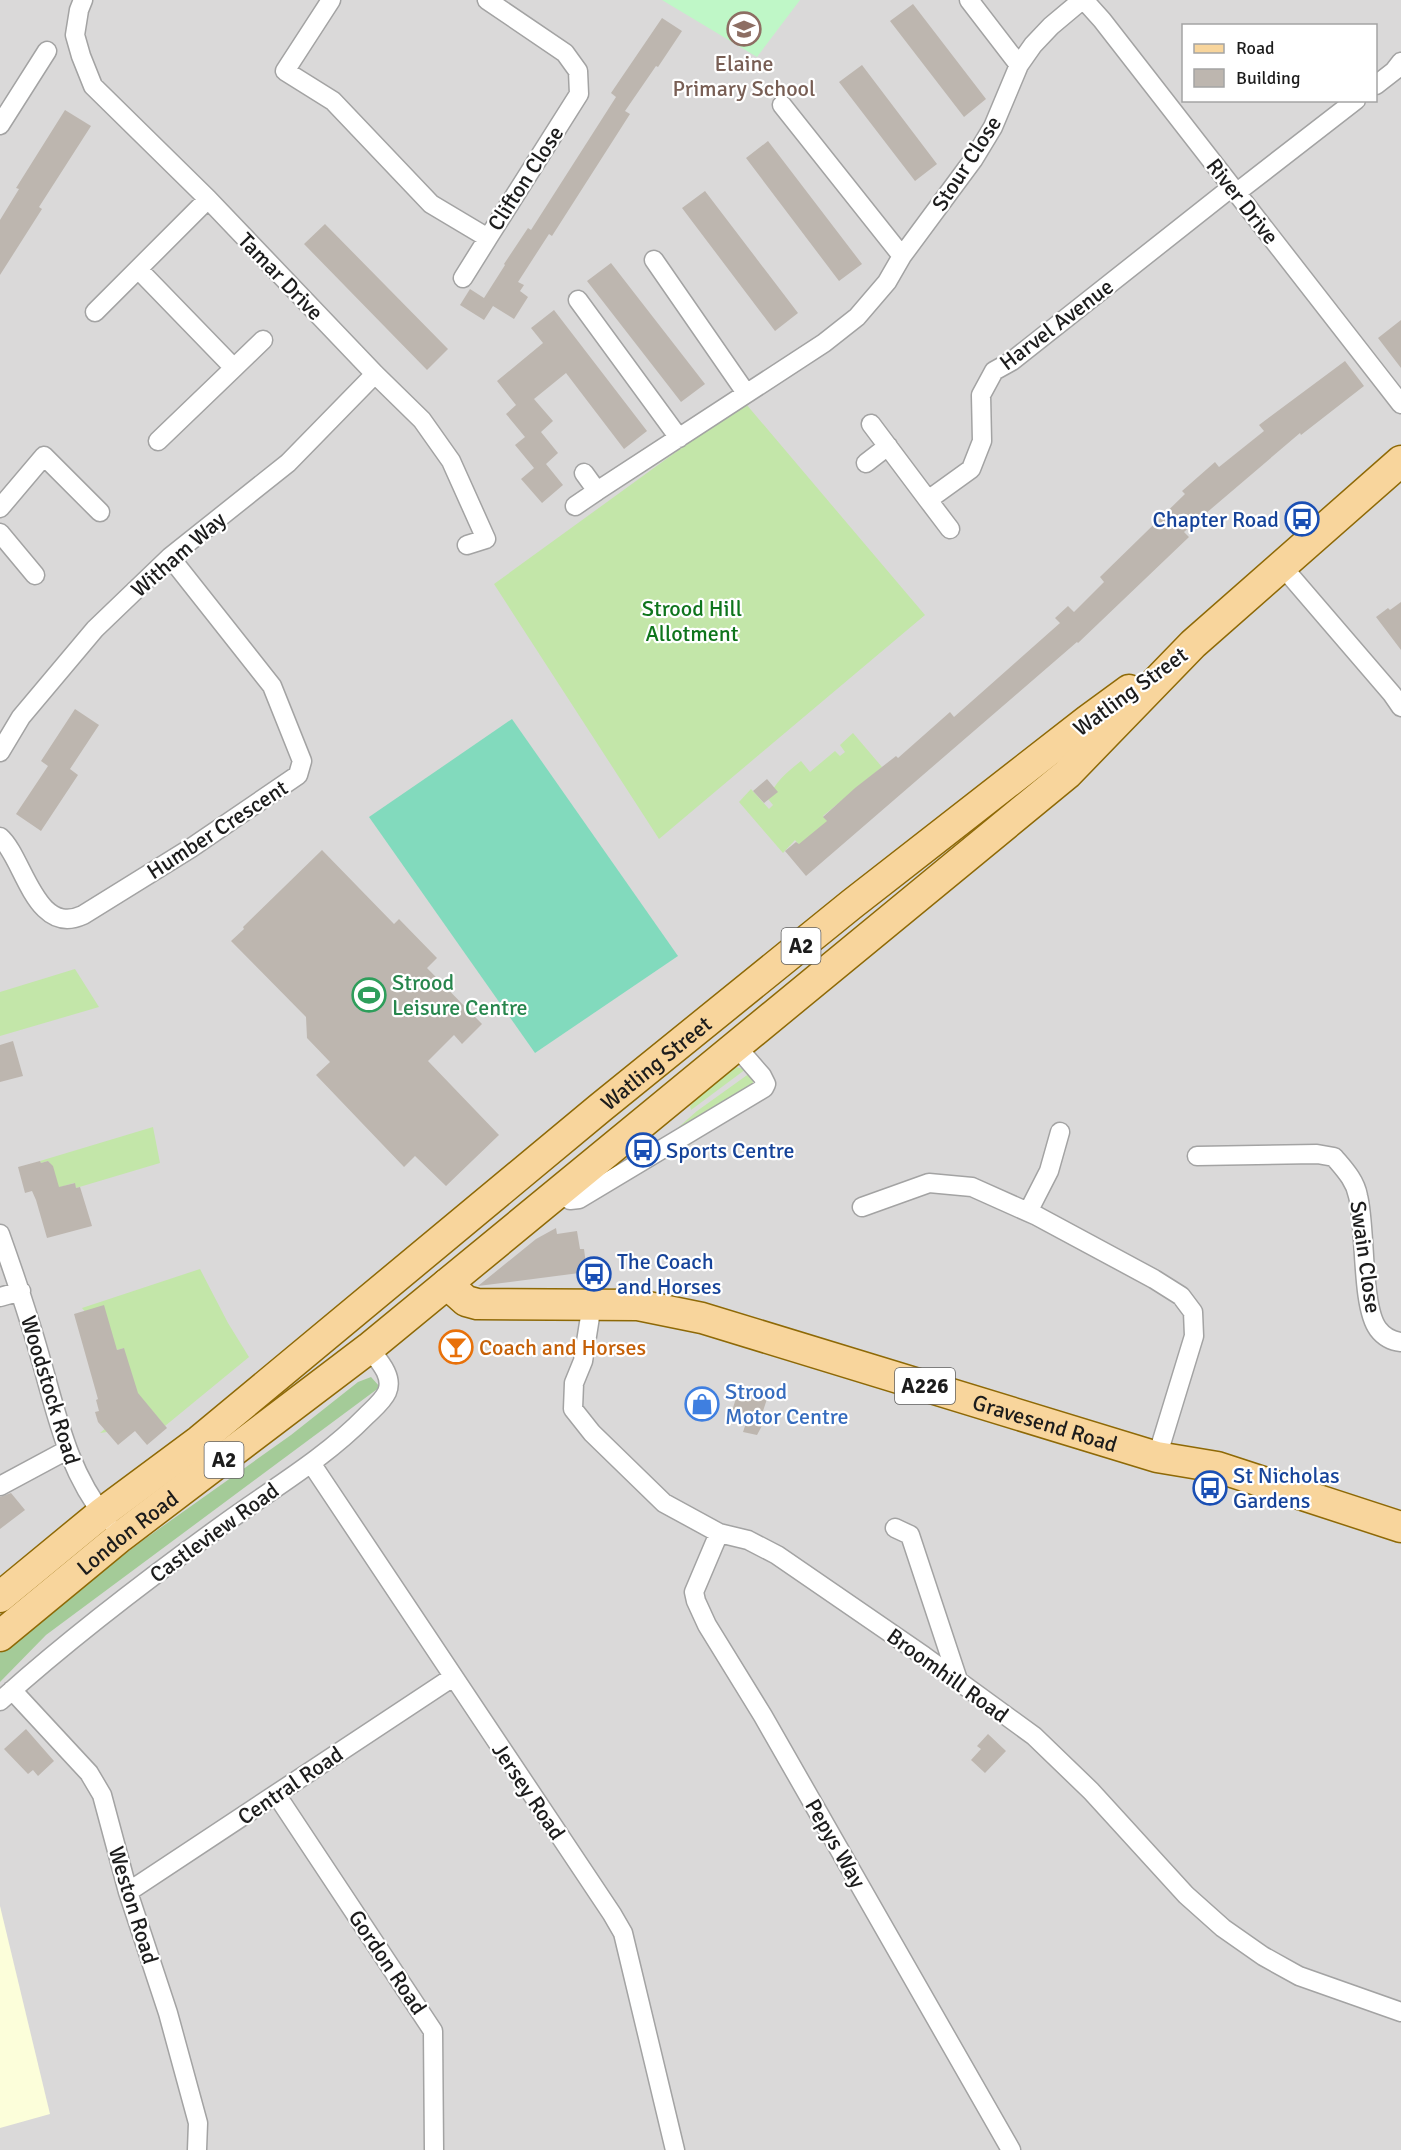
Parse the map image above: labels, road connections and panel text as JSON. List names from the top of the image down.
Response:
{
  "streets": {
    "main road": [
      "Watling Street",
      "A2",
      "A226",
      "Gravesend Road",
      "London Road"
    ],
    "street": [
      "Stour Close",
      "Clifton Close",
      "River Drive",
      "Tamar Drive",
      "Harvel Avenue",
      "Witham Way",
      "Humber Crescent",
      "Swain Close",
      "Woodstock Road",
      "Castleview Road",
      "Broomhill Road",
      "Central Road",
      "Jersey Road",
      "Pepys Way",
      "Weston Road",
      "Gordon Road"
    ]
  },
  "crossings": [
    ["Stour Close", "River Drive"],
    ["River Drive", "Harvel Avenue"],
    ["Tamar Drive", "Witham Way"],
    ["Witham Way", "Humber Crescent"],
    ["Watling Street", "A2"],
    ["Watling Street", "Gravesend Road"],
    ["Watling Street", "London Road"],
    ["Woodstock Road", "London Road"],
    ["Gravesend Road", "London Road"],
    ["Gravesend Road", "Broomhill Road"],
    ["Castleview Road", "London Road"],
    ["Castleview Road", "Jersey Road"],
    ["Castleview Road", "Weston Road"],
    ["Broomhill Road", "Pepys Way"],
    ["Central Road", "Jersey Road"],
    ["Central Road", "Weston Road"],
    ["Central Road", "Gordon Road"]
  ],
  "parks": ["Strood Hill Allotment"],
  "places": {
    "school or university": ["Elaine Primary School"],
    "bus stop": [
      "Chapter Road",
      "Sports Centre",
      "The Coach and Horses",
      "St Nicholas Gardens"
    ],
    "sports": ["Strood Leisure Centre"],
    "bar": ["Coach and Horses"],
    "shop": ["Strood Motor Centre"]
  },
  "legend": ["Road", "Building"]
}
